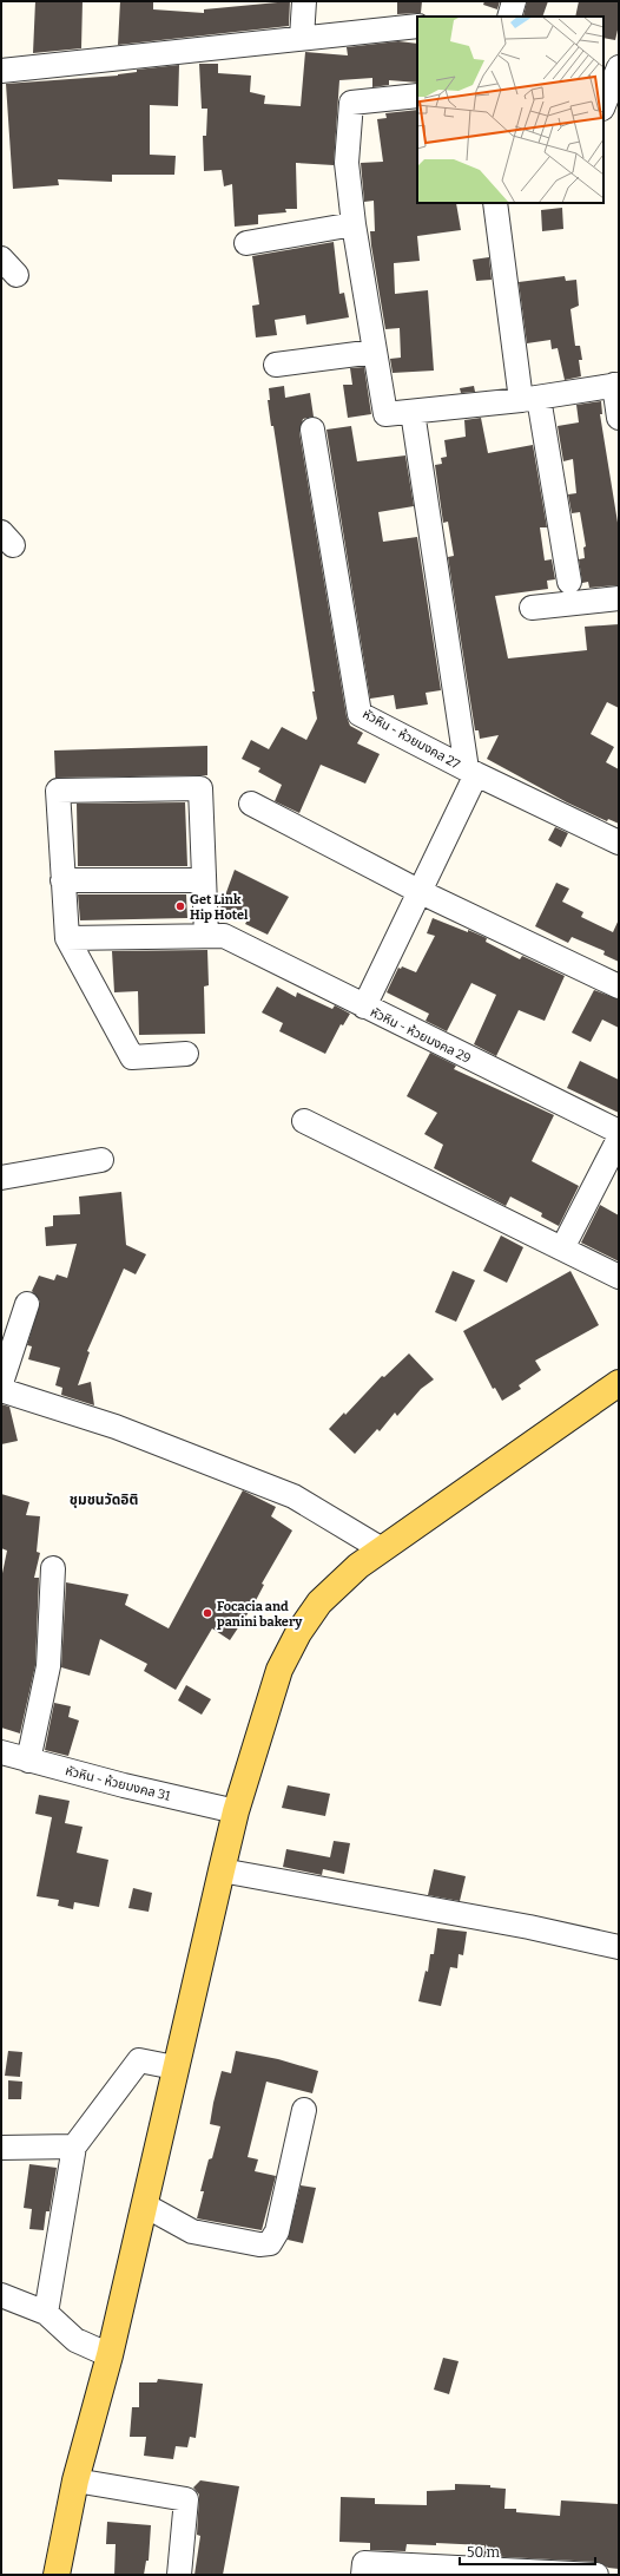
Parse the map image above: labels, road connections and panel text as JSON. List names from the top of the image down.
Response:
{
  "streets": {
    "street": ["หัวหิน - ห้วยมงคล 27", "หัวหิน - ห้วยมงคล 29", "หัวหิน - ห้วยมงคล 31"]
  },
  "districts": ["ชุมชนวัดอิติ"],
  "places": ["Get Link Hip Hotel", "Focacia and panini bakery"],
  "scale_bar": "50 m"
}
